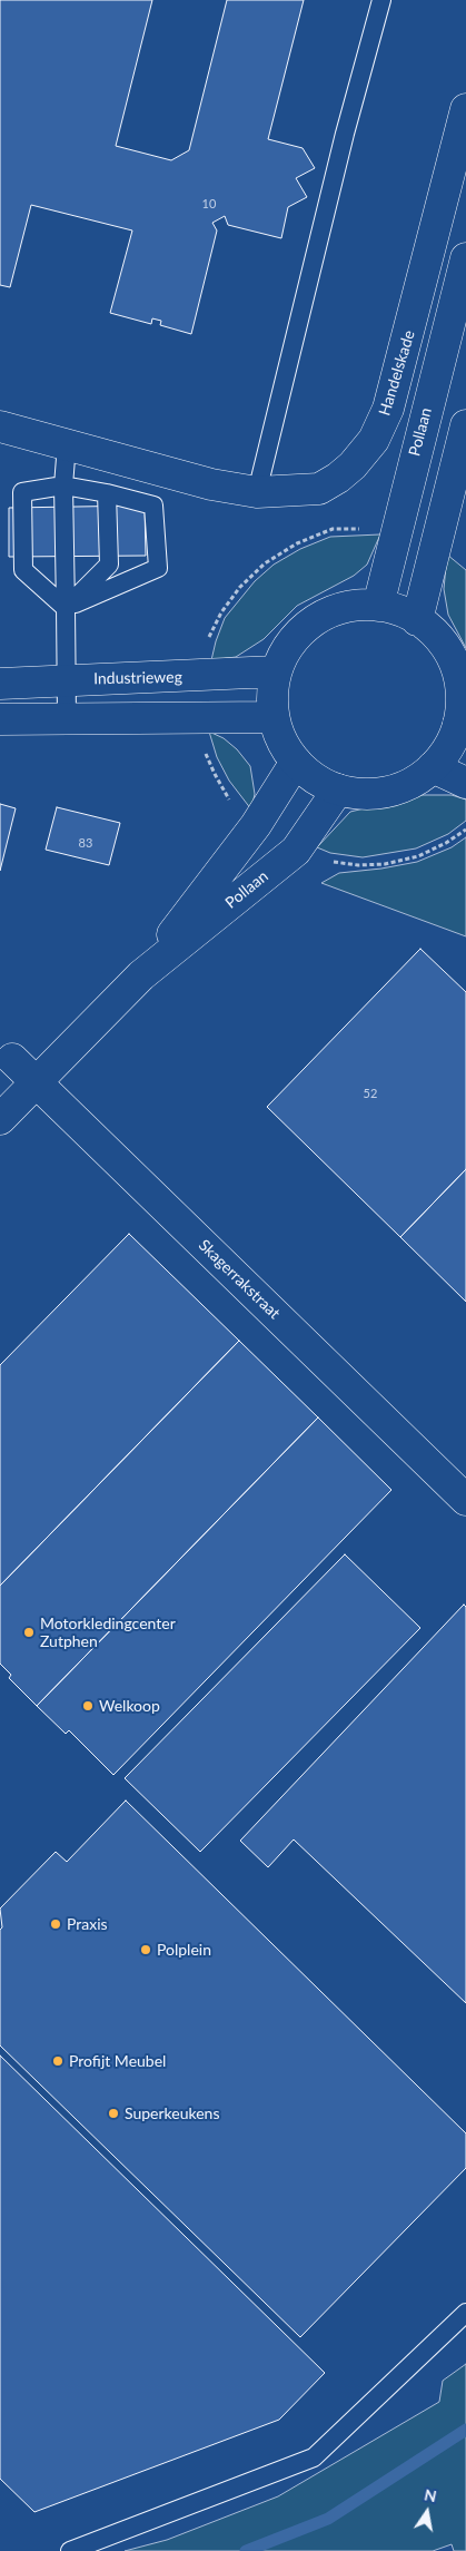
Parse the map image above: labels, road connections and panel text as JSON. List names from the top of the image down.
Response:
{
  "streets": {
    "street": [
      "Handelskade",
      "Pollaan",
      "Industrieweg",
      "Skagerrakstraat"
    ]
  },
  "crossings": [
    ["Pollaan", "Industrieweg"],
    ["Pollaan", "Skagerrakstraat"]
  ],
  "places": [
    "Motorkledingcenter Zutphen",
    "Welkoop",
    "Praxis",
    "Polplein",
    "Profijt Meubel",
    "Superkeukens"
  ],
  "house_numbers": ["10", "83", "52"],
  "north": "top"
}
